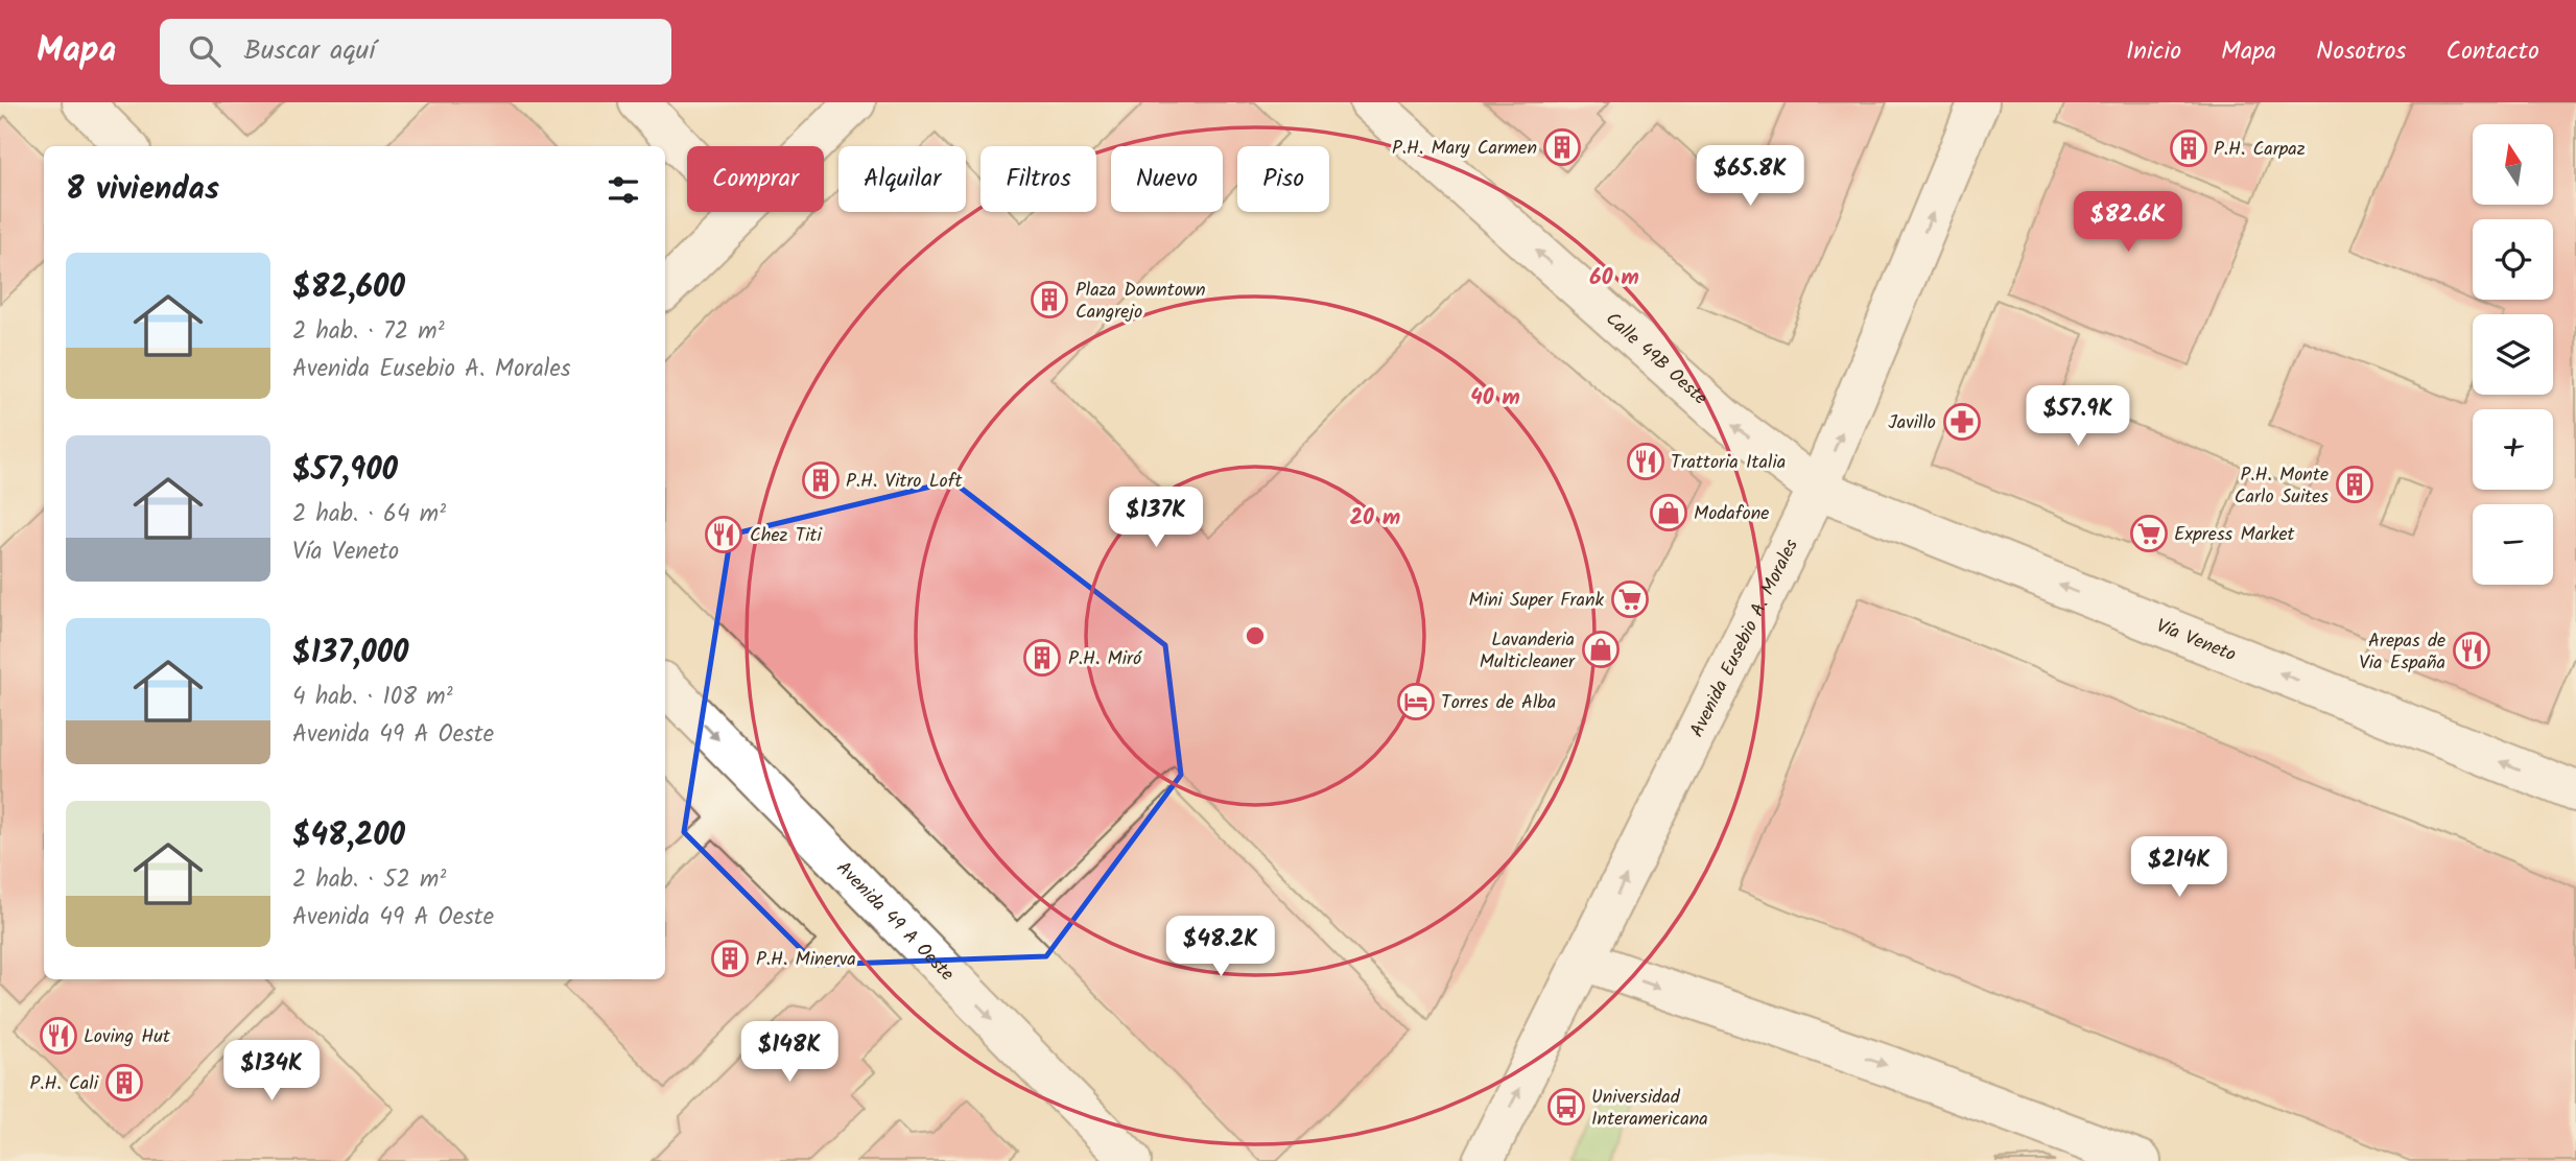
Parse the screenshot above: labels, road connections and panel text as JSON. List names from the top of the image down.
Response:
{
  "streets": {
    "street": [
      "Calle 49B Oeste",
      "Avenida Eusebio A. Morales",
      "Vía Veneto",
      "Avenida 49 A Oeste"
    ]
  },
  "crossings": [
    ["Calle 49B Oeste", "Avenida Eusebio A. Morales"],
    ["Calle 49B Oeste", "Vía Veneto"],
    ["Avenida Eusebio A. Morales", "Vía Veneto"]
  ],
  "one_way": [
    "Calle 49B Oeste",
    "Avenida Eusebio A. Morales",
    "Vía Veneto",
    "Avenida 49 A Oeste"
  ],
  "places": {
    "building": [
      "P.H. Mary Carmen",
      "P.H. Carpaz",
      "Plaza Downtown Cangrejo",
      "P.H. Vitro Loft",
      "P.H. Monte Carlo Suites",
      "P.H. Miró",
      "P.H. Minerva",
      "P.H. Cali"
    ],
    "pharmacy": ["Javillo"],
    "restaurant": [
      "Trattoria Italia",
      "Chez Titi",
      "Arepas de Via España",
      "Loving Hut"
    ],
    "shop": ["Modafone", "Lavanderia Multicleaner"],
    "supermarket": ["Express Market", "Mini Super Frank"],
    "hotel": ["Torres de Alba"],
    "bus stop": ["Universidad Interamericana"]
  },
  "north": "top",
  "page": {
    "header": "Mapa",
    "search": "Buscar aquí",
    "nav": [
      "Inicio",
      "Mapa",
      "Nosotros",
      "Contacto"
    ],
    "map_buttons": ["+", "−"],
    "price": [
      "$65.8K",
      "$82.6K",
      "$57.9K",
      "$137K",
      "$214K",
      "$48.2K",
      "$148K",
      "$134K"
    ],
    "chip": [
      "Comprar",
      "Alquilar",
      "Filtros",
      "Nuevo",
      "Piso"
    ],
    "heading": "8 viviendas",
    "list": [
      {
        "name": "$82,600",
        "note": "2 hab. · 72 m² · Avenida Eusebio A. Morales"
      },
      {
        "name": "$57,900",
        "note": "2 hab. · 64 m² · Vía Veneto"
      },
      {
        "name": "$137,000",
        "note": "4 hab. · 108 m² · Avenida 49 A Oeste"
      },
      {
        "name": "$48,200",
        "note": "2 hab. · 52 m² · Avenida 49 A Oeste"
      }
    ]
  },
  "rings": ["60 m", "40 m", "20 m"]
}
